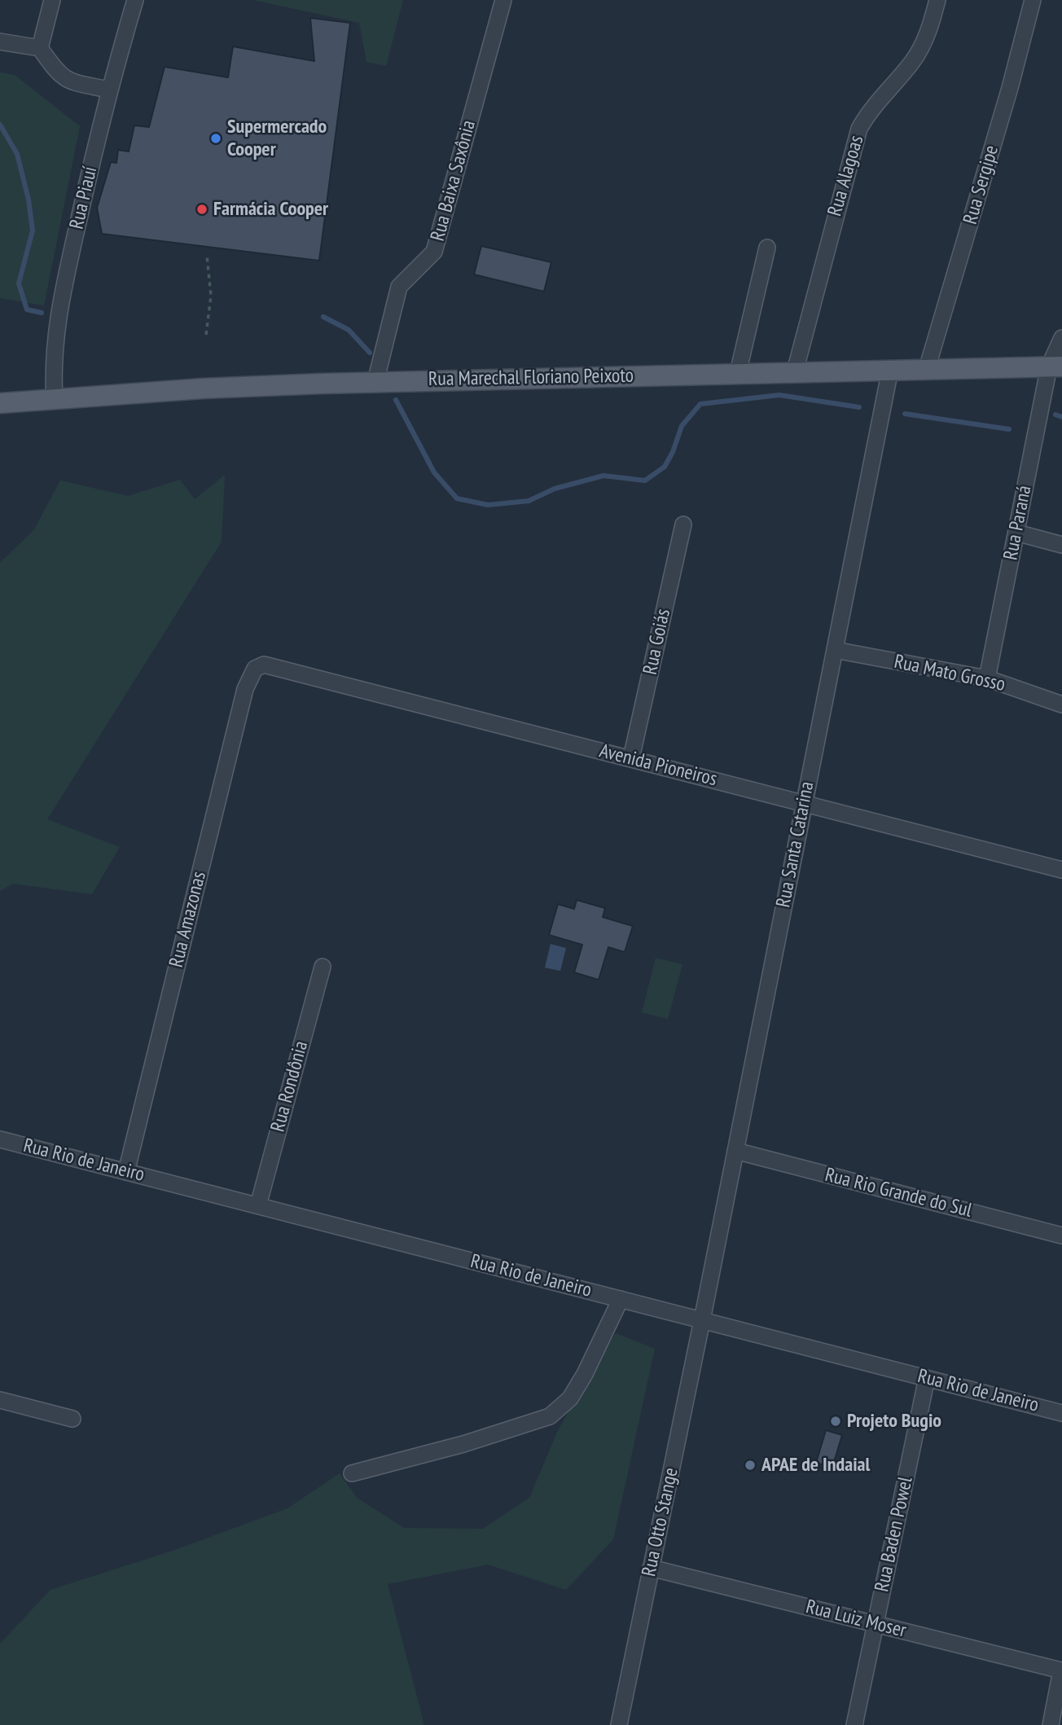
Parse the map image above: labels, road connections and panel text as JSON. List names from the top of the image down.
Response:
{
  "streets": {
    "main road": ["Rua Marechal Floriano Peixoto"],
    "street": [
      "Rua Alagoas",
      "Rua Baixa Saxônia",
      "Rua Sergipe",
      "Rua Piauí",
      "Rua Paraná",
      "Rua Goiás",
      "Rua Mato Grosso",
      "Avenida Pioneiros",
      "Rua Santa Catarina",
      "Rua Amazonas",
      "Rua Rondônia",
      "Rua Rio de Janeiro",
      "Rua Rio Grande do Sul",
      "Rua Otto Stange",
      "Rua Baden Powel",
      "Rua Luiz Moser"
    ]
  },
  "crossings": [
    ["Rua Alagoas", "Rua Marechal Floriano Peixoto"],
    ["Rua Baixa Saxônia", "Rua Marechal Floriano Peixoto"],
    ["Rua Sergipe", "Rua Marechal Floriano Peixoto"],
    ["Rua Piauí", "Rua Marechal Floriano Peixoto"],
    ["Rua Marechal Floriano Peixoto", "Rua Paraná"],
    ["Rua Marechal Floriano Peixoto", "Rua Santa Catarina"],
    ["Rua Paraná", "Rua Mato Grosso"],
    ["Rua Goiás", "Avenida Pioneiros"],
    ["Rua Mato Grosso", "Rua Santa Catarina"],
    ["Avenida Pioneiros", "Rua Santa Catarina"],
    ["Avenida Pioneiros", "Rua Amazonas"],
    ["Rua Santa Catarina", "Rua Rio de Janeiro"],
    ["Rua Santa Catarina", "Rua Rio Grande do Sul"],
    ["Rua Santa Catarina", "Rua Otto Stange"],
    ["Rua Amazonas", "Rua Rio de Janeiro"],
    ["Rua Rondônia", "Rua Rio de Janeiro"],
    ["Rua Rio de Janeiro", "Rua Otto Stange"],
    ["Rua Rio de Janeiro", "Rua Baden Powel"],
    ["Rua Otto Stange", "Rua Luiz Moser"],
    ["Rua Baden Powel", "Rua Luiz Moser"]
  ],
  "places": [
    "Supermercado Cooper",
    "Farmácia Cooper",
    "Projeto Bugio",
    "APAE de Indaial"
  ]
}
